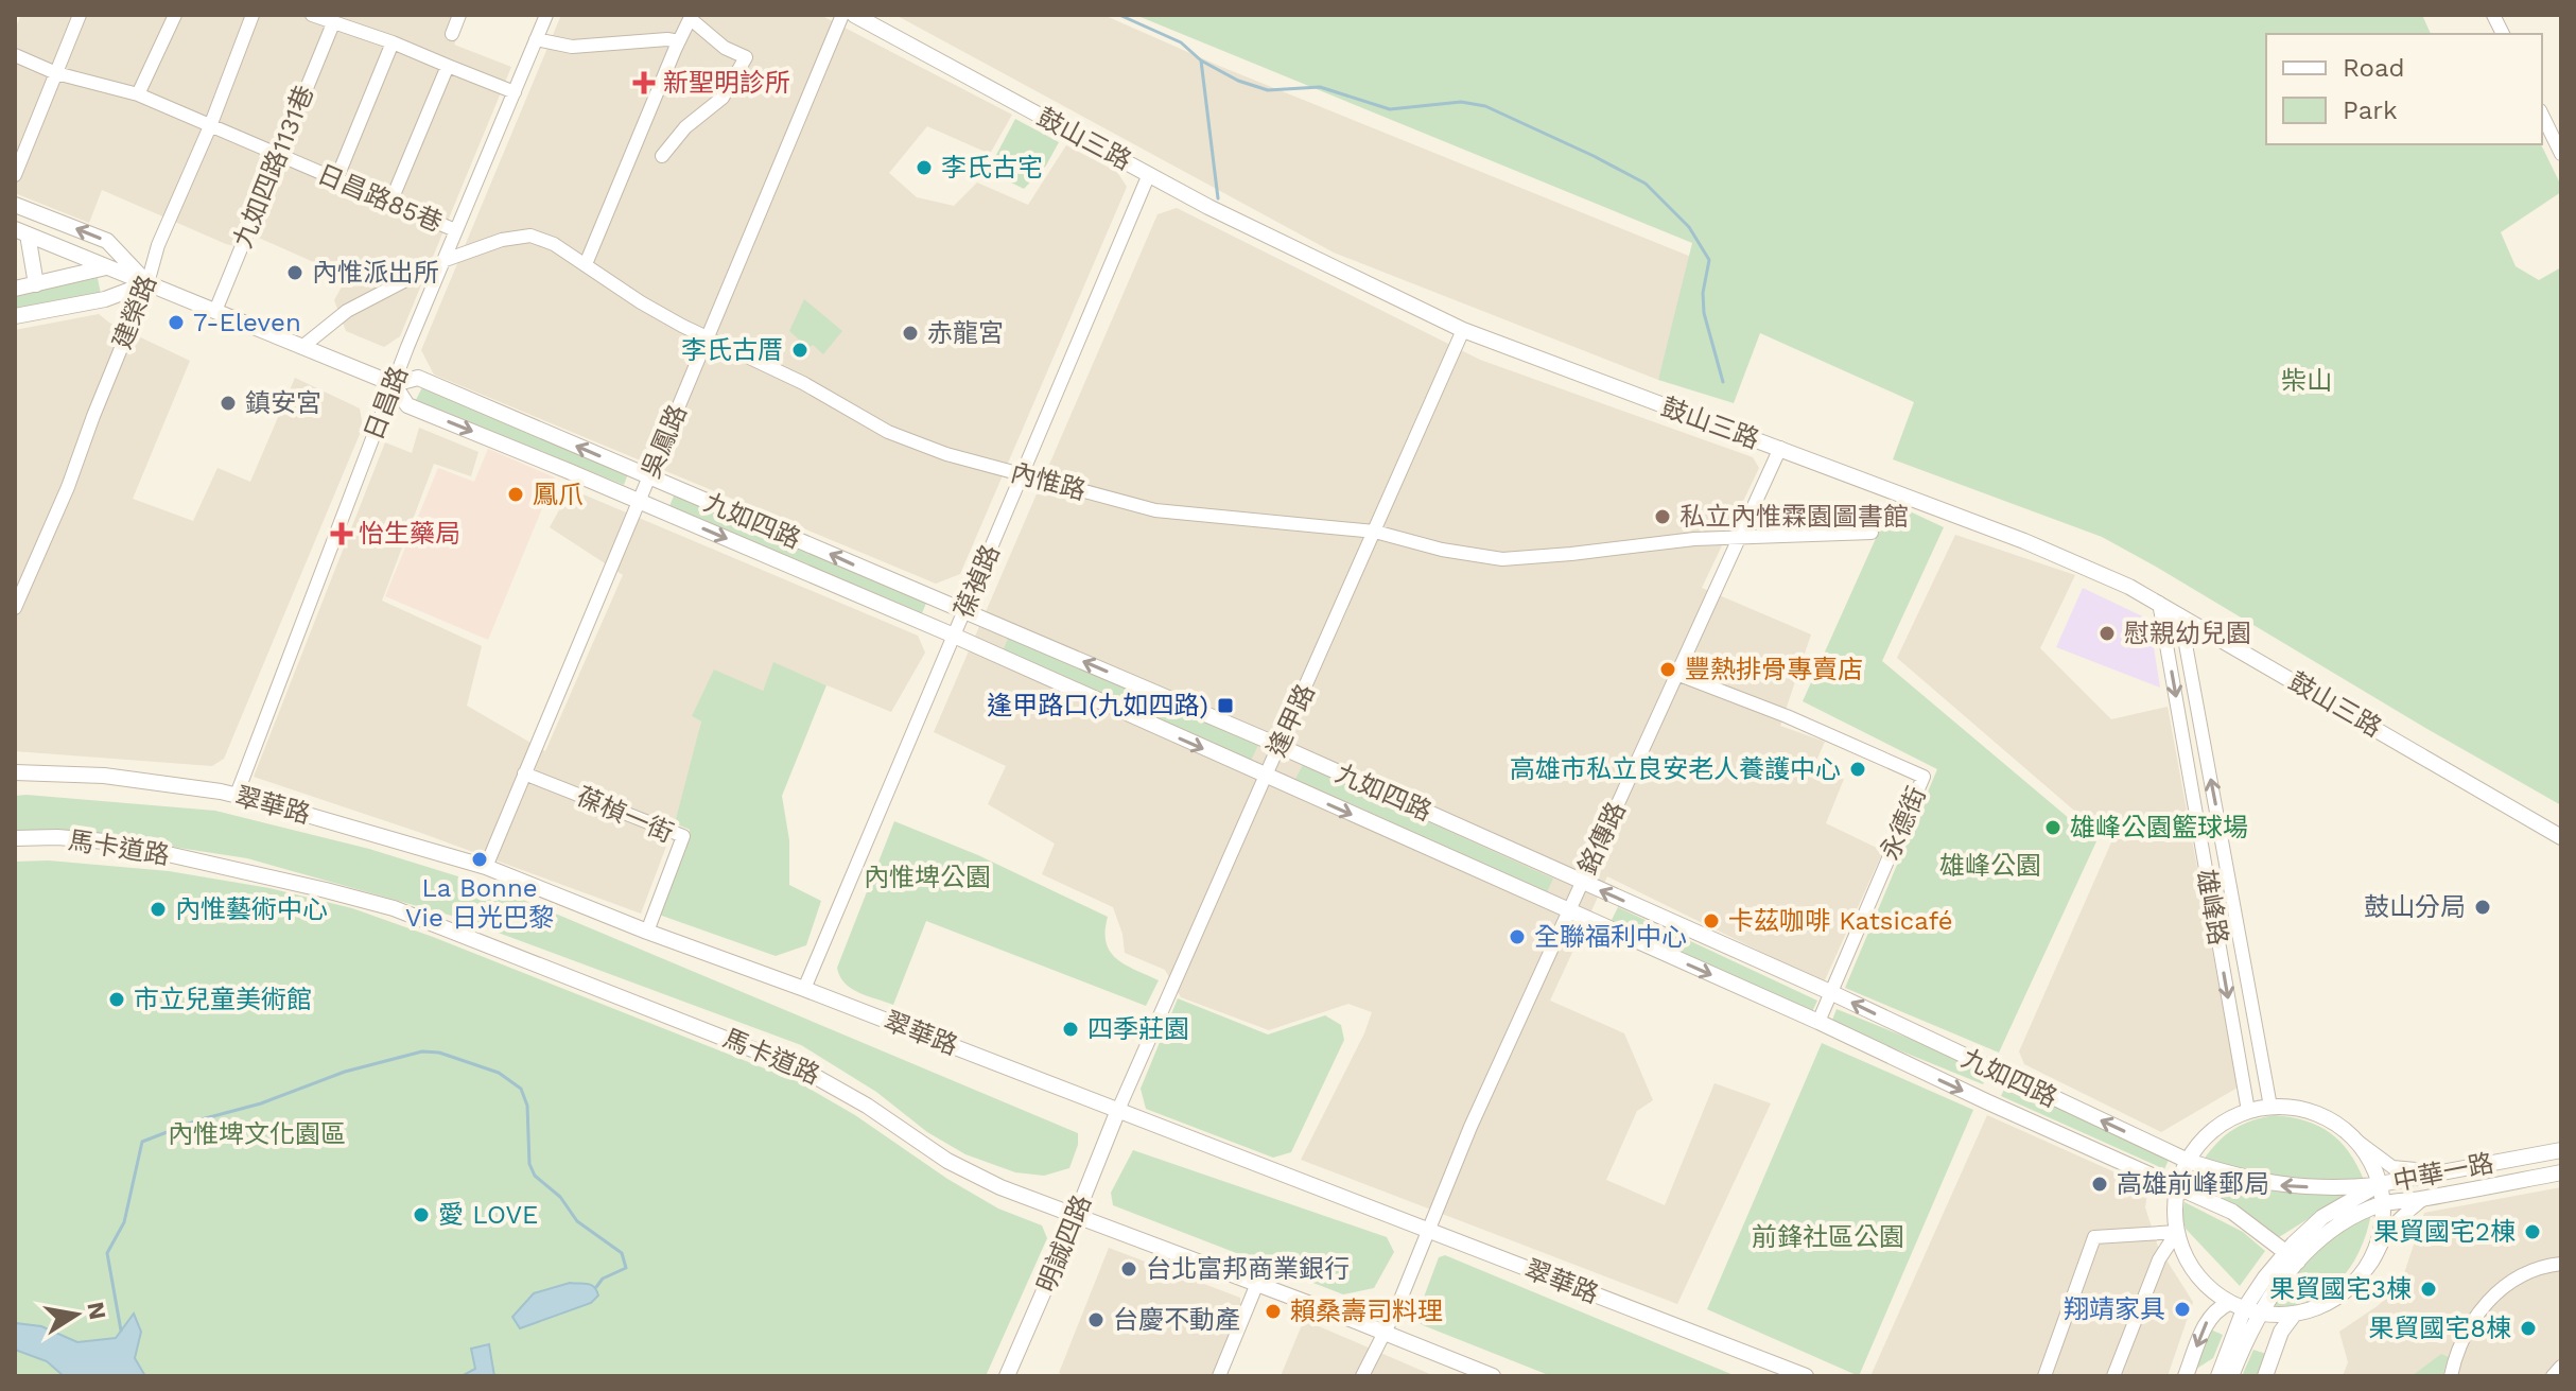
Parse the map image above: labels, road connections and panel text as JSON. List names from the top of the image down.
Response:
{
  "streets": {
    "street": [
      "鼓山三路",
      "九如四路1131巷",
      "日昌路85巷",
      "建榮路",
      "日昌路",
      "吳鳳路",
      "內惟路",
      "九如四路",
      "葆禎路",
      "逢甲路",
      "翠華路",
      "葆楨一街",
      "永德街",
      "銘傳路",
      "馬卡道路",
      "雄峰路",
      "中華一路",
      "明誠四路"
    ]
  },
  "crossings": [
    ["鼓山三路", "葆禎路"],
    ["鼓山三路", "逢甲路"],
    ["鼓山三路", "銘傳路"],
    ["鼓山三路", "雄峰路"],
    ["九如四路1131巷", "日昌路85巷"],
    ["九如四路1131巷", "九如四路"],
    ["日昌路85巷", "建榮路"],
    ["日昌路85巷", "日昌路"],
    ["建榮路", "九如四路"],
    ["日昌路", "內惟路"],
    ["日昌路", "九如四路"],
    ["日昌路", "翠華路"],
    ["吳鳳路", "內惟路"],
    ["吳鳳路", "九如四路"],
    ["吳鳳路", "翠華路"],
    ["吳鳳路", "葆楨一街"],
    ["內惟路", "九如四路"],
    ["內惟路", "葆禎路"],
    ["內惟路", "逢甲路"],
    ["內惟路", "銘傳路"],
    ["九如四路", "葆禎路"],
    ["九如四路", "逢甲路"],
    ["九如四路", "永德街"],
    ["九如四路", "銘傳路"],
    ["九如四路", "中華一路"],
    ["葆禎路", "翠華路"],
    ["逢甲路", "翠華路"],
    ["逢甲路", "明誠四路"],
    ["翠華路", "葆楨一街"],
    ["翠華路", "銘傳路"],
    ["翠華路", "明誠四路"],
    ["永德街", "銘傳路"],
    ["銘傳路", "馬卡道路"],
    ["馬卡道路", "明誠四路"]
  ],
  "parks": [
    "柴山",
    "雄峰公園",
    "內惟埤公園",
    "內惟埤文化園區",
    "前鋒社區公園"
  ],
  "places": {
    "health": ["新聖明診所", "怡生藥局"],
    "other": [
      "李氏古宅",
      "內惟派出所",
      "7-Eleven",
      "赤龍宮",
      "李氏古厝",
      "鎮安宮",
      "鳳爪",
      "私立內惟霖園圖書館",
      "慰親幼兒園",
      "豐熱排骨專賣店",
      "高雄市私立良安老人養護中心",
      "雄峰公園籃球場",
      "La Bonne Vie 日光巴黎",
      "鼓山分局",
      "內惟藝術中心",
      "卡茲咖啡 Katsicafé",
      "全聯福利中心",
      "市立兒童美術館",
      "四季莊園",
      "高雄前峰郵局",
      "愛 LOVE",
      "果貿國宅2棟",
      "台北富邦商業銀行",
      "果貿國宅3棟",
      "翔靖家具",
      "賴桑壽司料理",
      "台慶不動產",
      "果貿國宅8棟"
    ],
    "transit": ["逢甲路口(九如四路)"]
  },
  "legend": ["Road", "Park"],
  "north": "right"
}
